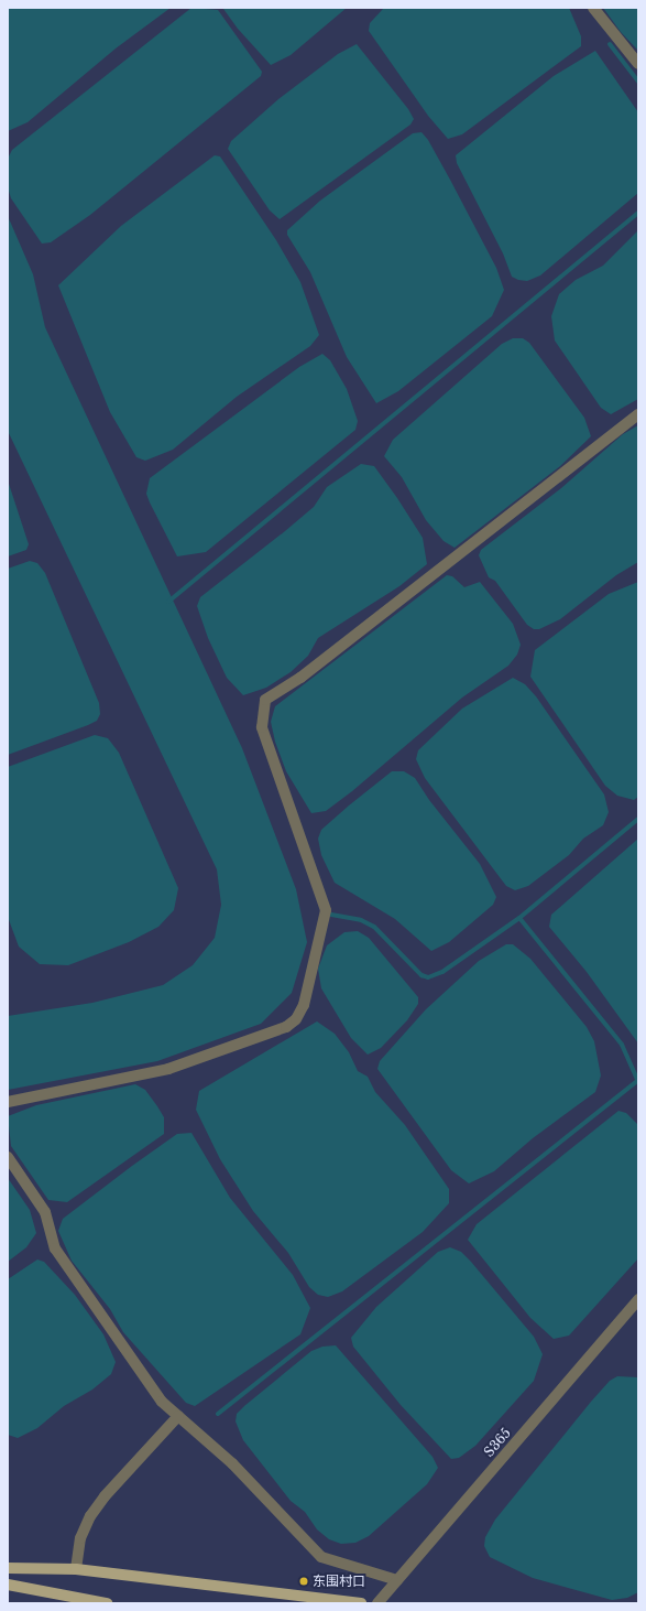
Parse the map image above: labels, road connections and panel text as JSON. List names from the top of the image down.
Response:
{
  "streets": {
    "street": ["S365"]
  },
  "places": ["东围村口"]
}
